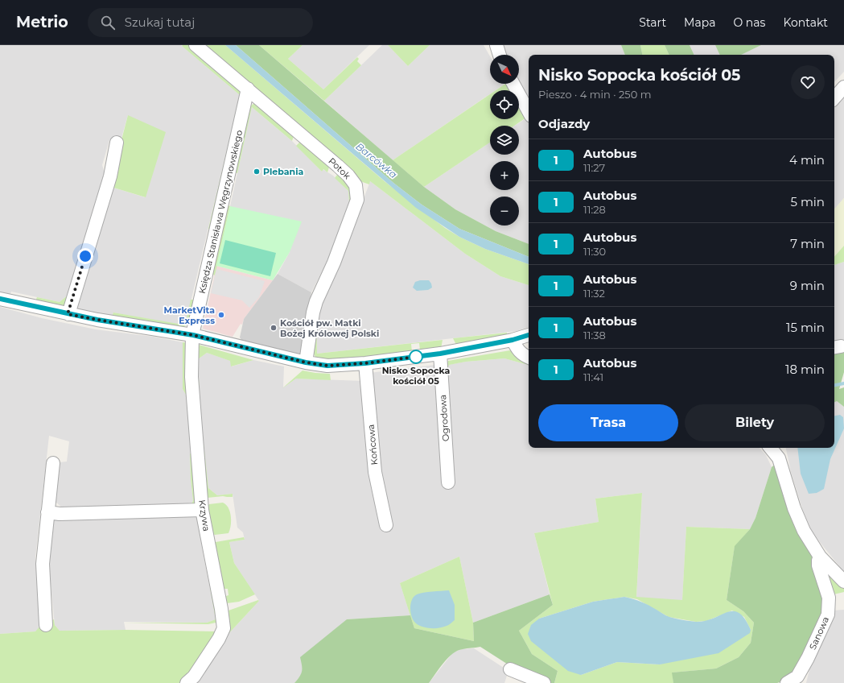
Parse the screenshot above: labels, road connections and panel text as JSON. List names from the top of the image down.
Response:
{
  "streets": {
    "street": [
      "Potok",
      "Księdza Stanisława Węgrzynowskiego",
      "Ogrodowa",
      "Końcowa",
      "Krzywa",
      "Sanowa"
    ]
  },
  "crossings": [
    ["Potok", "Księdza Stanisława Węgrzynowskiego"],
    ["Księdza Stanisława Węgrzynowskiego", "Krzywa"]
  ],
  "water": ["Barcówka"],
  "places": [
    "Plebania",
    "MarketVita Express",
    "Kościół pw. Matki Bożej Królowej Polski",
    "Nisko Sopocka kościół 05"
  ],
  "lines": ["bus line 1"],
  "north": "bottom right",
  "page": {
    "header": "Metrio",
    "search": "Szukaj tutaj",
    "nav": [
      "Start",
      "Mapa",
      "O nas",
      "Kontakt"
    ],
    "map_buttons": ["+", "−"],
    "heading": [
      ["Nisko Sopocka kościół 05", "Pieszo · 4 min · 250 m"],
      "Odjazdy"
    ],
    "list": [
      {
        "mark": "1",
        "name": "Autobus",
        "note": "11:27",
        "value": "4 min"
      },
      {
        "mark": "1",
        "name": "Autobus",
        "note": "11:28",
        "value": "5 min"
      },
      {
        "mark": "1",
        "name": "Autobus",
        "note": "11:30",
        "value": "7 min"
      },
      {
        "mark": "1",
        "name": "Autobus",
        "note": "11:32",
        "value": "9 min"
      },
      {
        "mark": "1",
        "name": "Autobus",
        "note": "11:38",
        "value": "15 min"
      },
      {
        "mark": "1",
        "name": "Autobus",
        "note": "11:41",
        "value": "18 min"
      }
    ],
    "buttons": ["Trasa", "Bilety"]
  }
}
